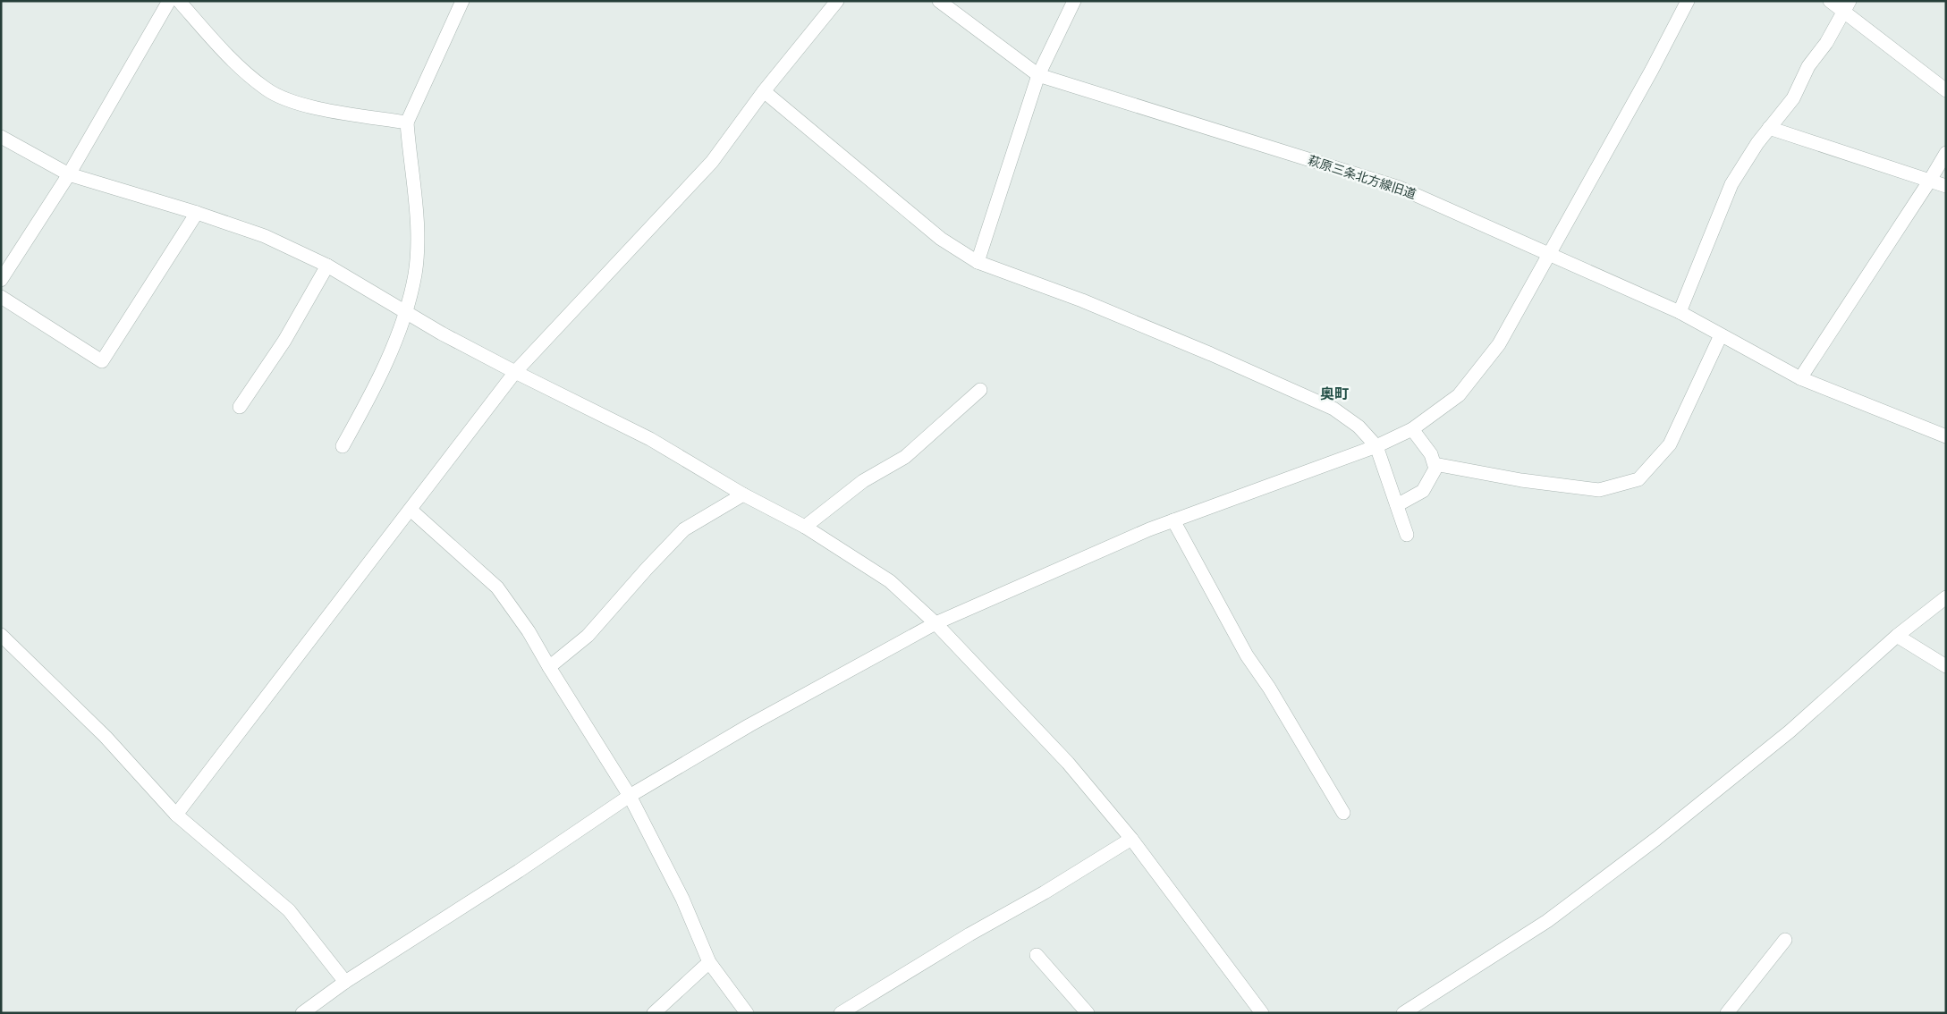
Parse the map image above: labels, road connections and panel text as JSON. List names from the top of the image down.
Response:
{
  "streets": {
    "street": ["萩原三条北方線旧道"]
  },
  "districts": ["奥町"]
}
